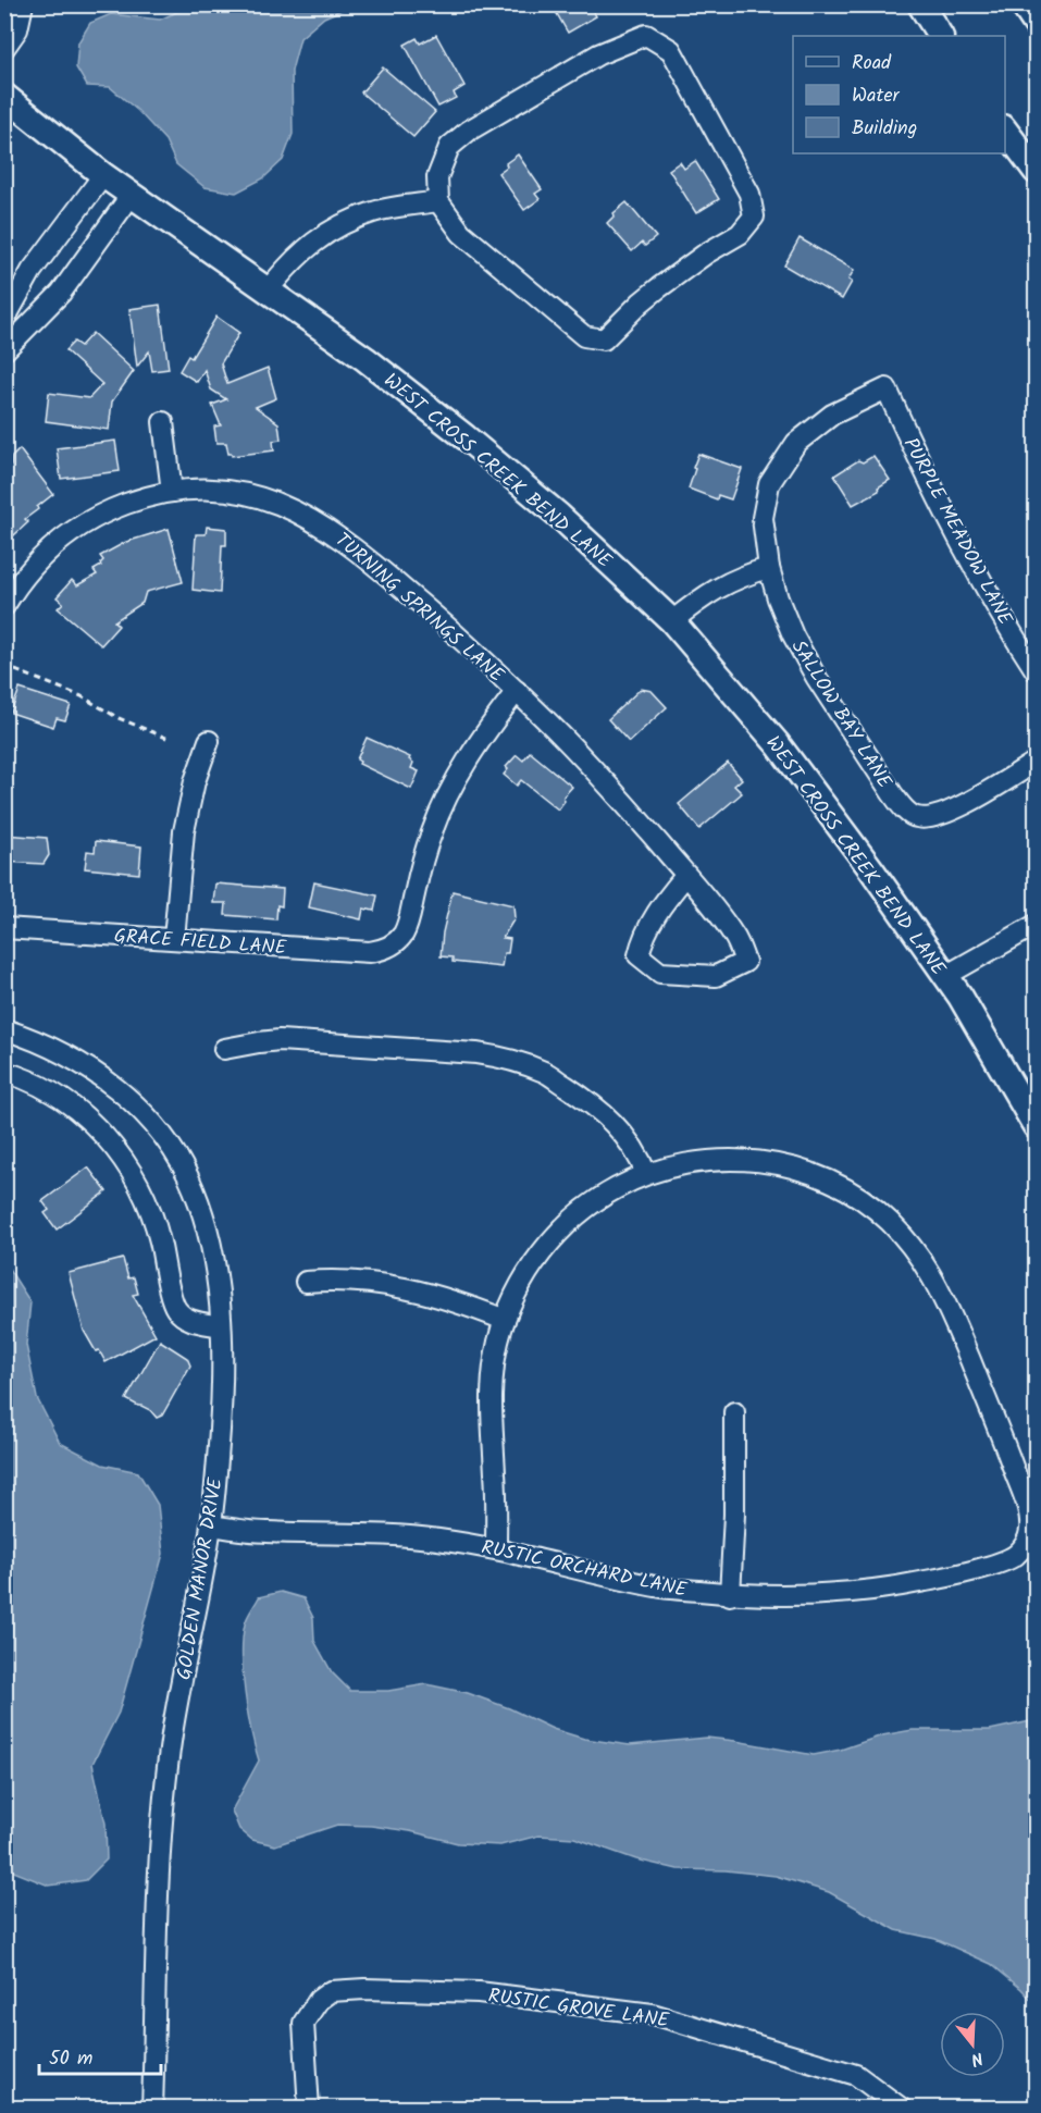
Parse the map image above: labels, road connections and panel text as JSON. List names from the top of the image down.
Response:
{
  "streets": {
    "main road": ["WEST CROSS CREEK BEND LANE"],
    "street": [
      "PURPLE MEADOW LANE",
      "TURNING SPRINGS LANE",
      "SALLOW BAY LANE",
      "GRACE FIELD LANE",
      "RUSTIC ORCHARD LANE",
      "GOLDEN MANOR DRIVE",
      "RUSTIC GROVE LANE"
    ]
  },
  "crossings": [
    ["PURPLE MEADOW LANE", "SALLOW BAY LANE"],
    ["TURNING SPRINGS LANE", "GRACE FIELD LANE"],
    ["RUSTIC ORCHARD LANE", "GOLDEN MANOR DRIVE"]
  ],
  "legend": ["Road", "Water", "Building"],
  "scale_bar": "50 m",
  "north": "bottom"
}
